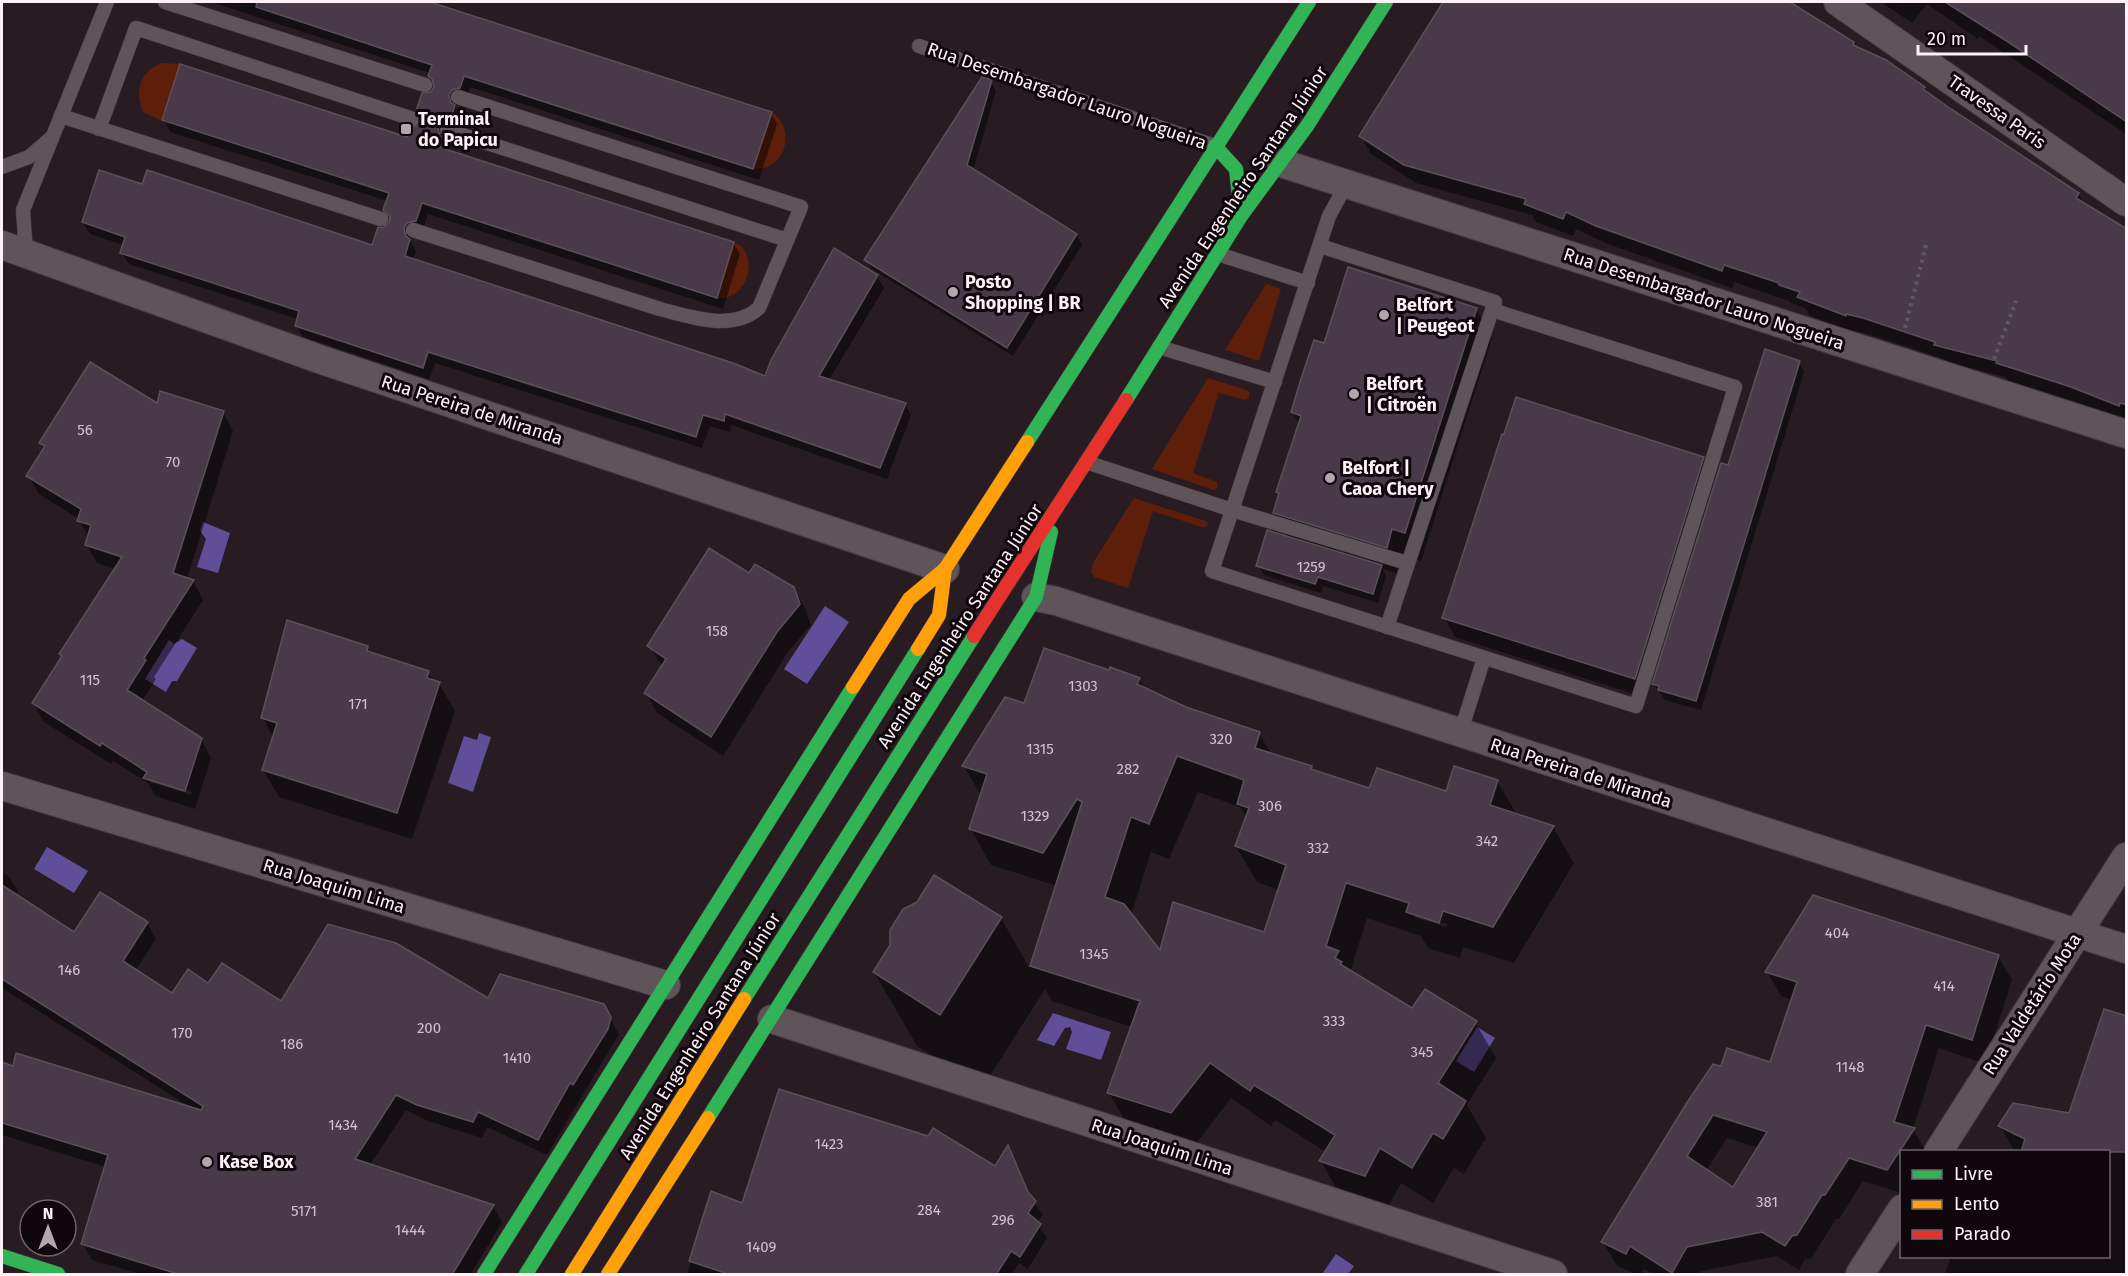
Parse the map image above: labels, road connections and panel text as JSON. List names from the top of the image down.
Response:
{
  "streets": {
    "main road": ["Avenida Engenheiro Santana Júnior"],
    "street": [
      "Rua Desembargador Lauro Nogueira",
      "Travessa Paris",
      "Rua Pereira de Miranda",
      "Rua Joaquim Lima",
      "Rua Valdetário Mota"
    ]
  },
  "crossings": [
    ["Rua Desembargador Lauro Nogueira", "Avenida Engenheiro Santana Júnior"],
    ["Avenida Engenheiro Santana Júnior", "Rua Pereira de Miranda"],
    ["Rua Pereira de Miranda", "Rua Valdetário Mota"]
  ],
  "places": {
    "transit": ["Terminal do Papicu"],
    "other": [
      "Posto Shopping | BR",
      "Belfort | Peugeot",
      "Belfort | Citroën",
      "Belfort | Caoa Chery",
      "Kase Box"
    ]
  },
  "house_numbers": [
    "56",
    "70",
    "1259",
    "158",
    "115",
    "1303",
    "171",
    "320",
    "1315",
    "282",
    "306",
    "1329",
    "342",
    "332",
    "404",
    "1345",
    "146",
    "414",
    "333",
    "200",
    "170",
    "186",
    "345",
    "1410",
    "1148",
    "1434",
    "1423",
    "381",
    "284",
    "5171",
    "296",
    "1444",
    "1409"
  ],
  "legend": ["Livre", "Lento", "Parado"],
  "scale_bar": "20 m",
  "north": "top"
}
